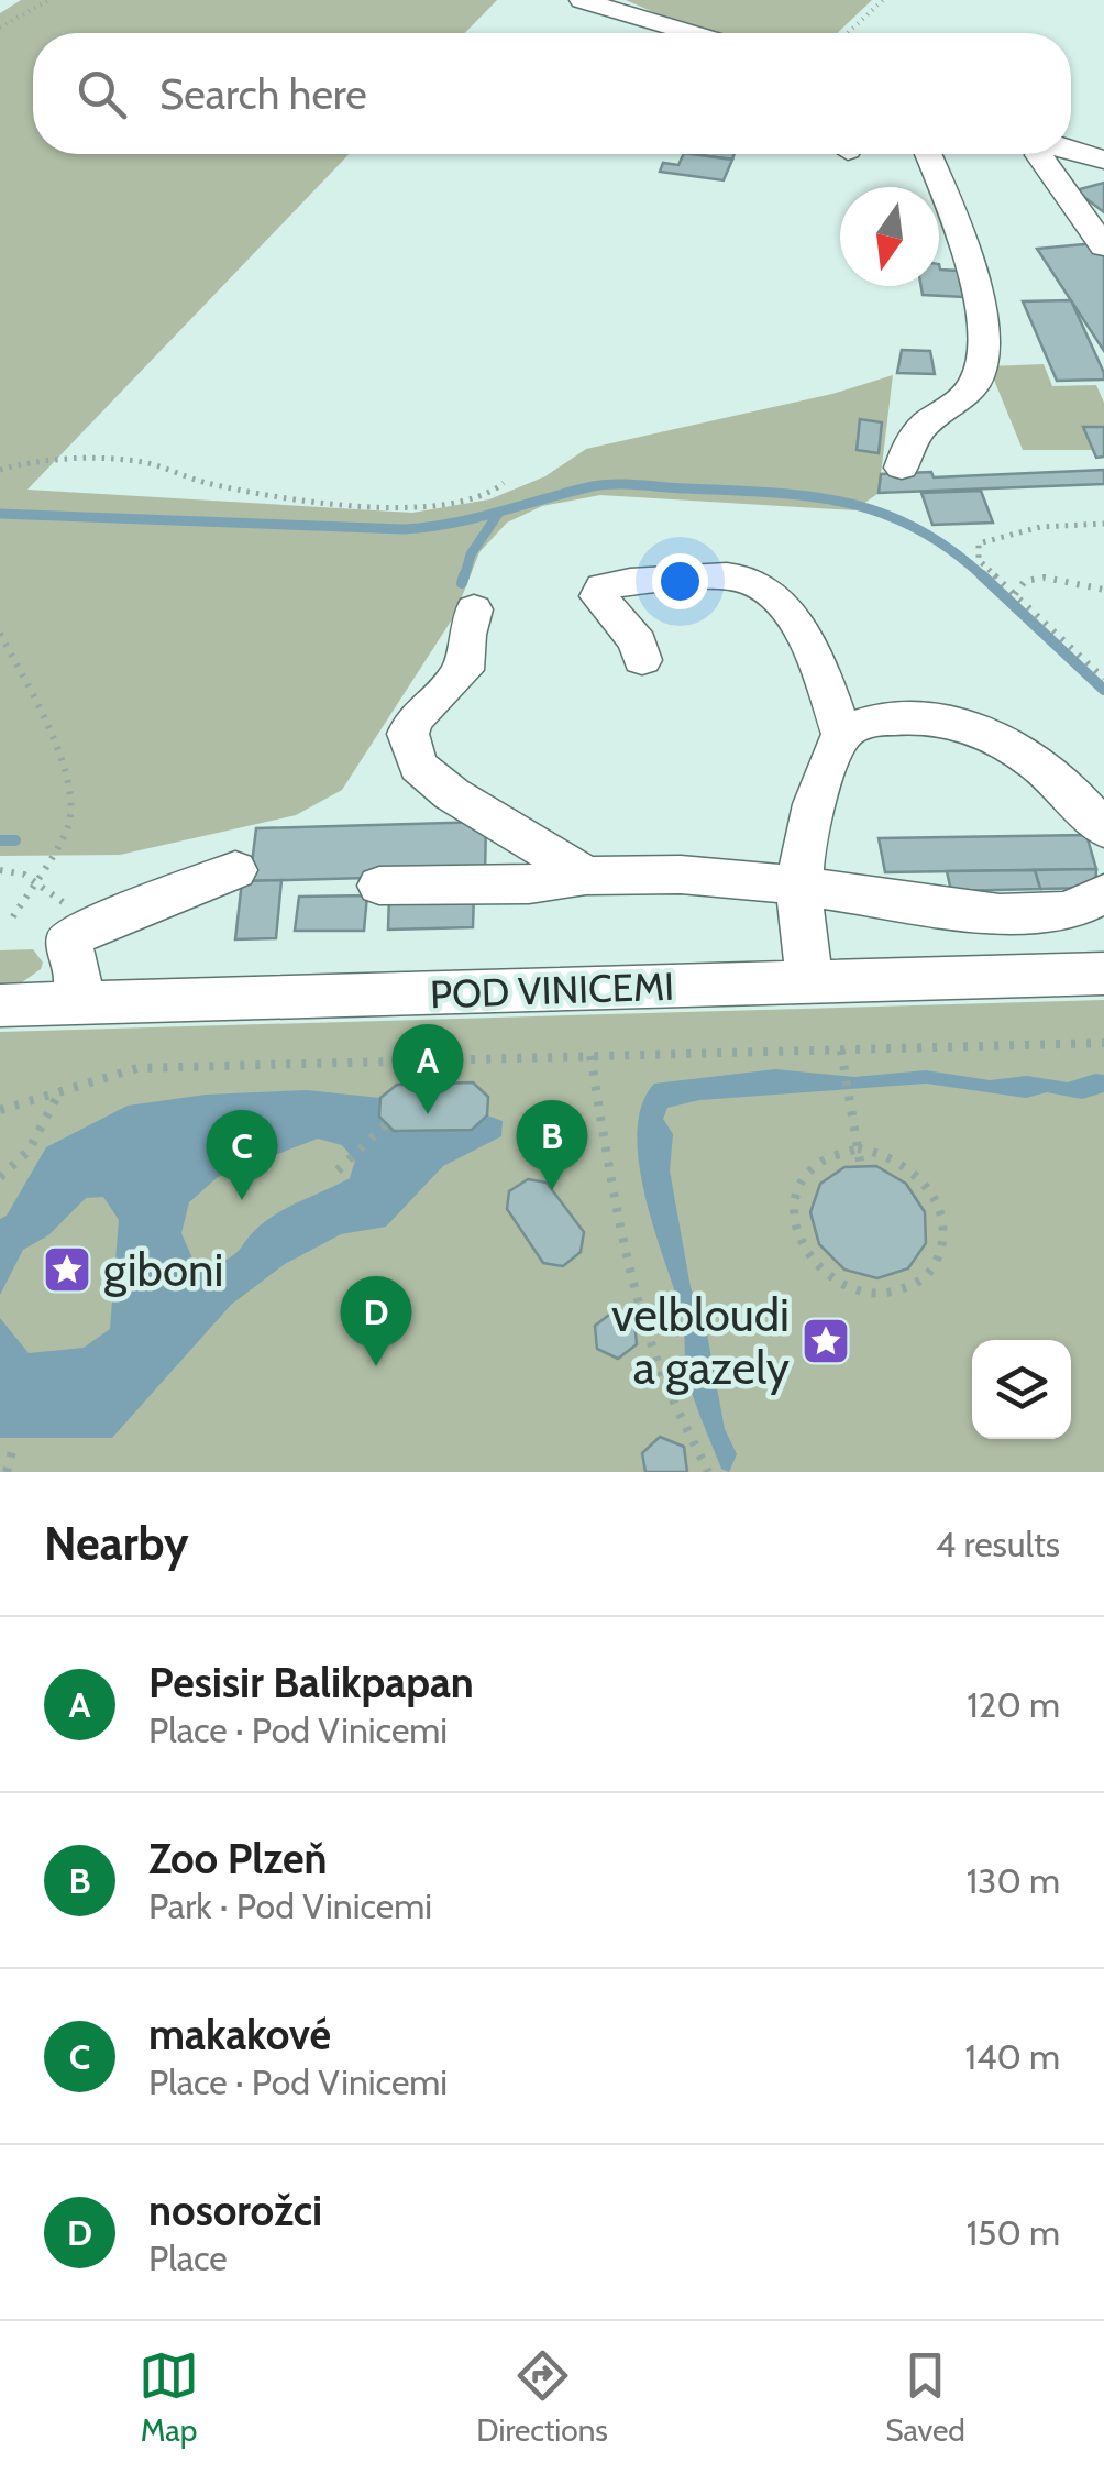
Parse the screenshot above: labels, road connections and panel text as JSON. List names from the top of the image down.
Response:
{
  "streets": {
    "street": ["POD VINICEMI"]
  },
  "places": {
    "place": ["giboni", "velbloudi a gazely"]
  },
  "north": "bottom",
  "page": {
    "search": "Search here",
    "pins": [
      "A",
      "B",
      "C",
      "D"
    ],
    "heading": ["Nearby", "4 results"],
    "list": [
      {
        "mark": "A",
        "name": "Pesisir Balikpapan",
        "note": "Place · Pod Vinicemi",
        "value": "120 m"
      },
      {
        "mark": "B",
        "name": "Zoo Plzeň",
        "note": "Park · Pod Vinicemi",
        "value": "130 m"
      },
      {
        "mark": "C",
        "name": "makakové",
        "note": "Place · Pod Vinicemi",
        "value": "140 m"
      },
      {
        "mark": "D",
        "name": "nosorožci",
        "note": "Place",
        "value": "150 m"
      }
    ],
    "nav": ["Map", "Directions", "Saved"]
  }
}
